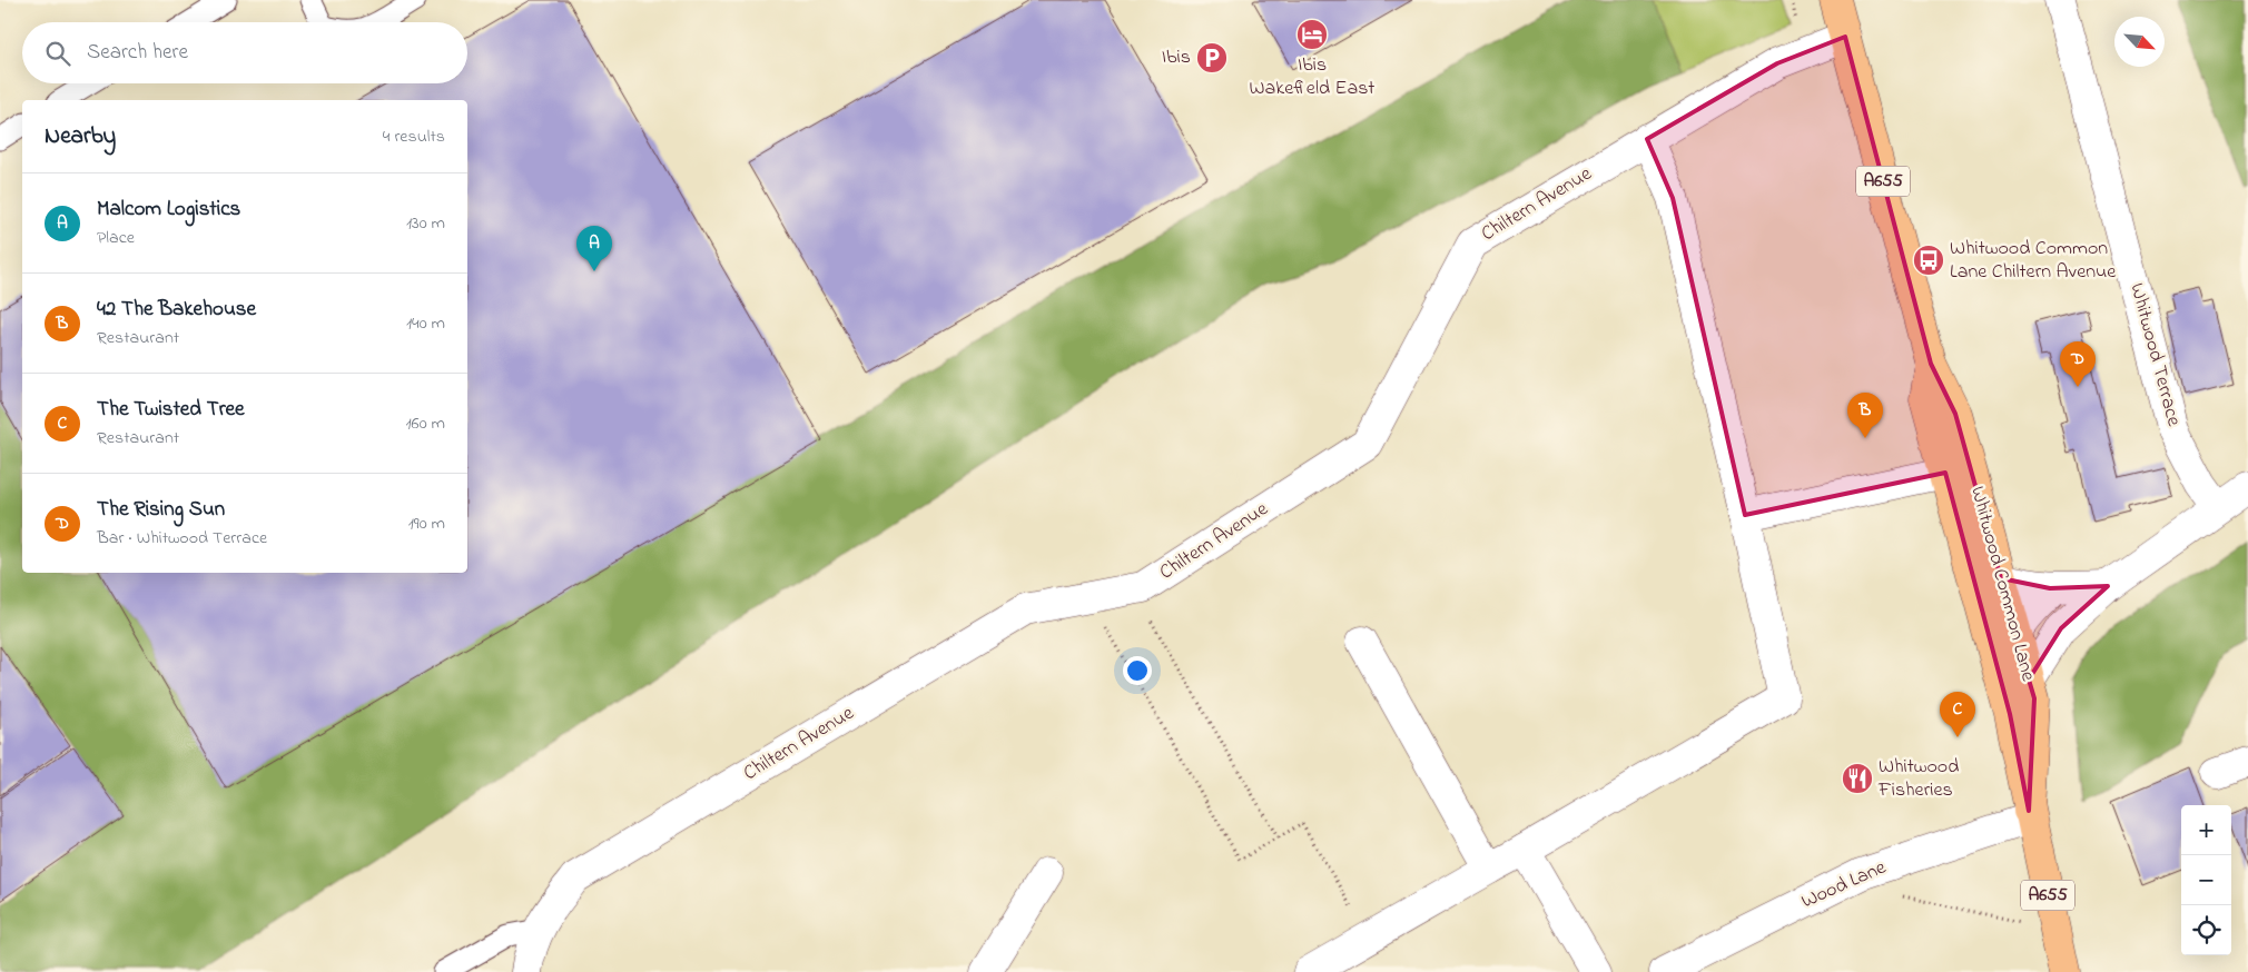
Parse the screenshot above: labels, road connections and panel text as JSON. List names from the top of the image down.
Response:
{
  "streets": {
    "main road": ["A655", "Whitwood Common Lane"],
    "street": ["Chiltern Avenue", "Whitwood Terrace", "Wood Lane"]
  },
  "crossings": [
    ["Chiltern Avenue", "Whitwood Common Lane"],
    ["Whitwood Common Lane", "Wood Lane"]
  ],
  "places": {
    "hotel": ["Ibis Wakefield East"],
    "parking": ["Ibis"],
    "bus stop": ["Whitwood Common Lane Chiltern Avenue"],
    "restaurant": ["Whitwood Fisheries"]
  },
  "north": "bottom right",
  "page": {
    "search": "Search here",
    "heading": ["Nearby", "4 results"],
    "list": [
      {
        "mark": "A",
        "name": "Malcom Logistics",
        "note": "Place",
        "value": "130 m"
      },
      {
        "mark": "B",
        "name": "42 The Bakehouse",
        "note": "Restaurant",
        "value": "140 m"
      },
      {
        "mark": "C",
        "name": "The Twisted Tree",
        "note": "Restaurant",
        "value": "160 m"
      },
      {
        "mark": "D",
        "name": "The Rising Sun",
        "note": "Bar · Whitwood Terrace",
        "value": "190 m"
      }
    ],
    "pins": [
      "A",
      "D",
      "B",
      "C"
    ],
    "map_buttons": ["+", "−"]
  }
}
